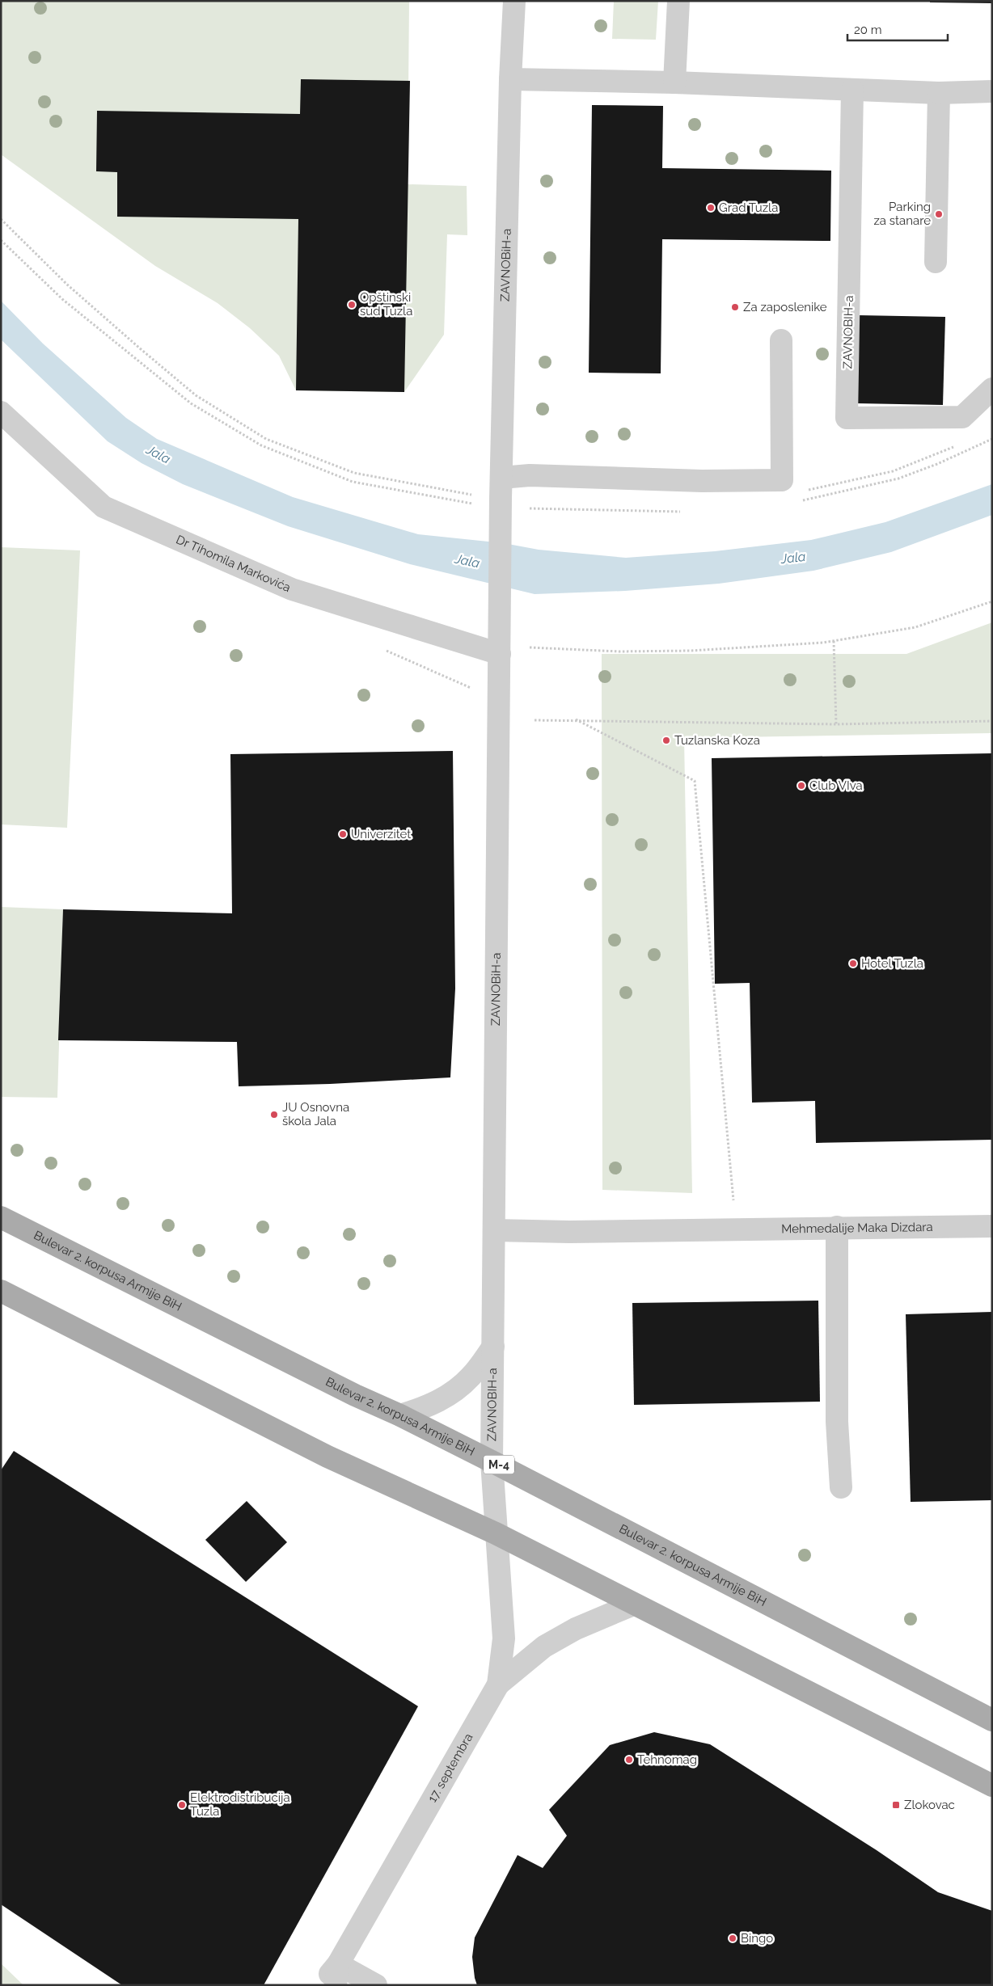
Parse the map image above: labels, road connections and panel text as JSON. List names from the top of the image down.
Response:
{
  "streets": {
    "main road": ["Bulevar 2. korpusa Armije BiH", "M-4"],
    "street": [
      "ZAVNOBiH-a",
      "ZAVNOBIH-a",
      "Dr Tihomila Markovića",
      "Mehmedalije Maka Dizdara",
      "17. septembra"
    ]
  },
  "crossings": [
    ["ZAVNOBiH-a", "ZAVNOBIH-a"],
    ["ZAVNOBiH-a", "Dr Tihomila Markovića"],
    ["ZAVNOBiH-a", "Mehmedalije Maka Dizdara"],
    ["ZAVNOBIH-a", "Bulevar 2. korpusa Armije BiH"],
    ["ZAVNOBIH-a", "17. septembra"]
  ],
  "water": ["Jala"],
  "places": {
    "other": [
      "Grad Tuzla",
      "Parking za stanare",
      "Opštinski sud Tuzla",
      "Za zaposlenike",
      "Tuzlanska Koza",
      "Club VIva",
      "Univerzitet",
      "Hotel Tuzla",
      "JU Osnovna škola Jala",
      "Tehnomag",
      "Elektrodistribucija Tuzla",
      "Bingo"
    ],
    "transit": ["Zlokovac"]
  },
  "scale_bar": "20 m"
}
